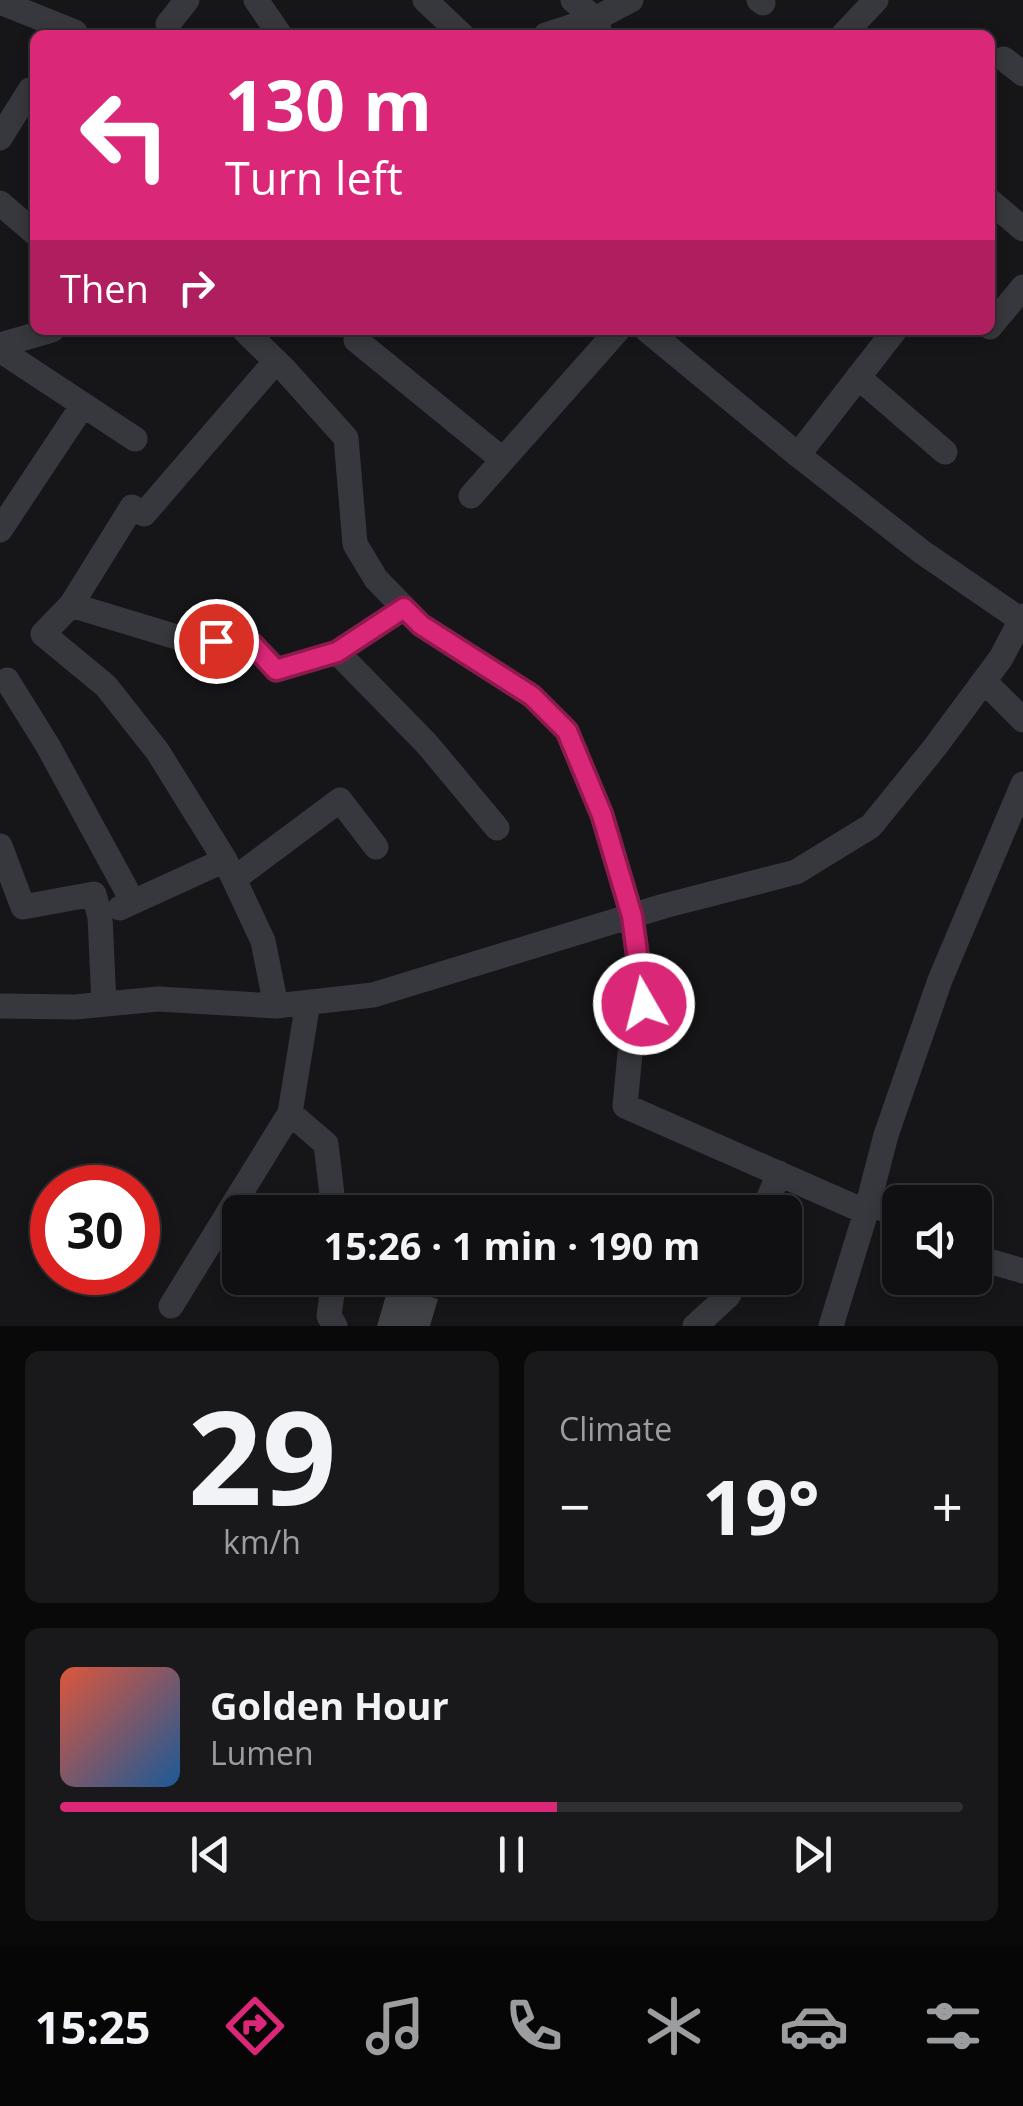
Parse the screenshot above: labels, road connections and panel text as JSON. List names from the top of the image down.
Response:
{
  "page": {
    "turn": ["130 m", "Turn left"],
    "then": "Then",
    "limit": "30",
    "trip": "15:26 · 1 min · 190 m",
    "tile": [
      ["29", "km/h"],
      "Climate"
    ],
    "heat": ["−", "19°", "+"],
    "song": ["Golden Hour", "Lumen"],
    "tabs": "15:25"
  }
}
